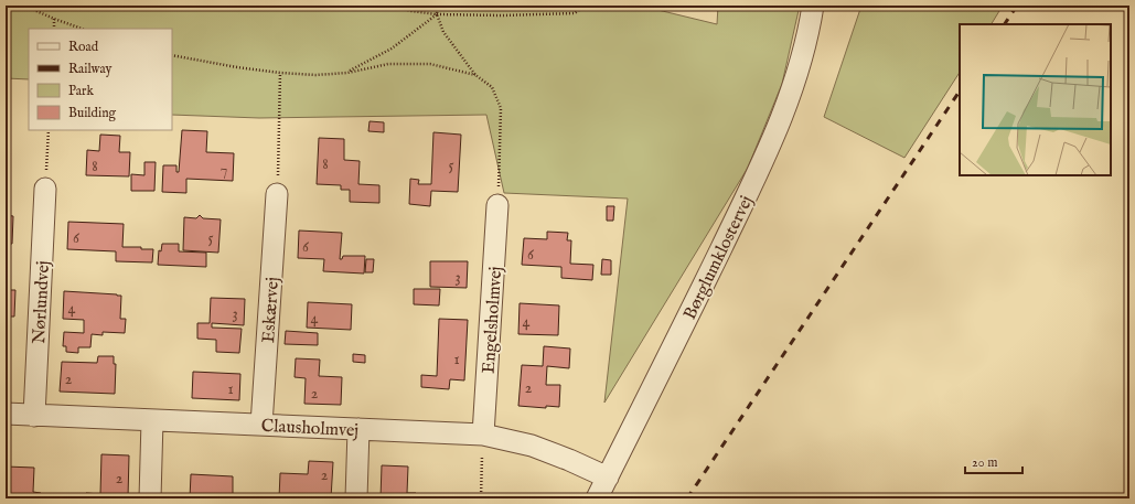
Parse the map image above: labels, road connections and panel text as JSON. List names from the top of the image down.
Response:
{
  "streets": {
    "street": [
      "Børglumklostervej",
      "Nørlundvej",
      "Eskærvej",
      "Engelsholmvej",
      "Clausholmvej"
    ]
  },
  "crossings": [
    ["Børglumklostervej", "Clausholmvej"],
    ["Nørlundvej", "Clausholmvej"],
    ["Eskærvej", "Clausholmvej"],
    ["Engelsholmvej", "Clausholmvej"]
  ],
  "house_numbers": [
    "8",
    "5",
    "8",
    "7",
    "6",
    "5",
    "6",
    "6",
    "3",
    "4",
    "3",
    "4",
    "4",
    "1",
    "2",
    "2",
    "1",
    "2",
    "2",
    "2"
  ],
  "legend": [
    "Road",
    "Railway",
    "Park",
    "Building"
  ],
  "scale_bar": "20 m"
}
